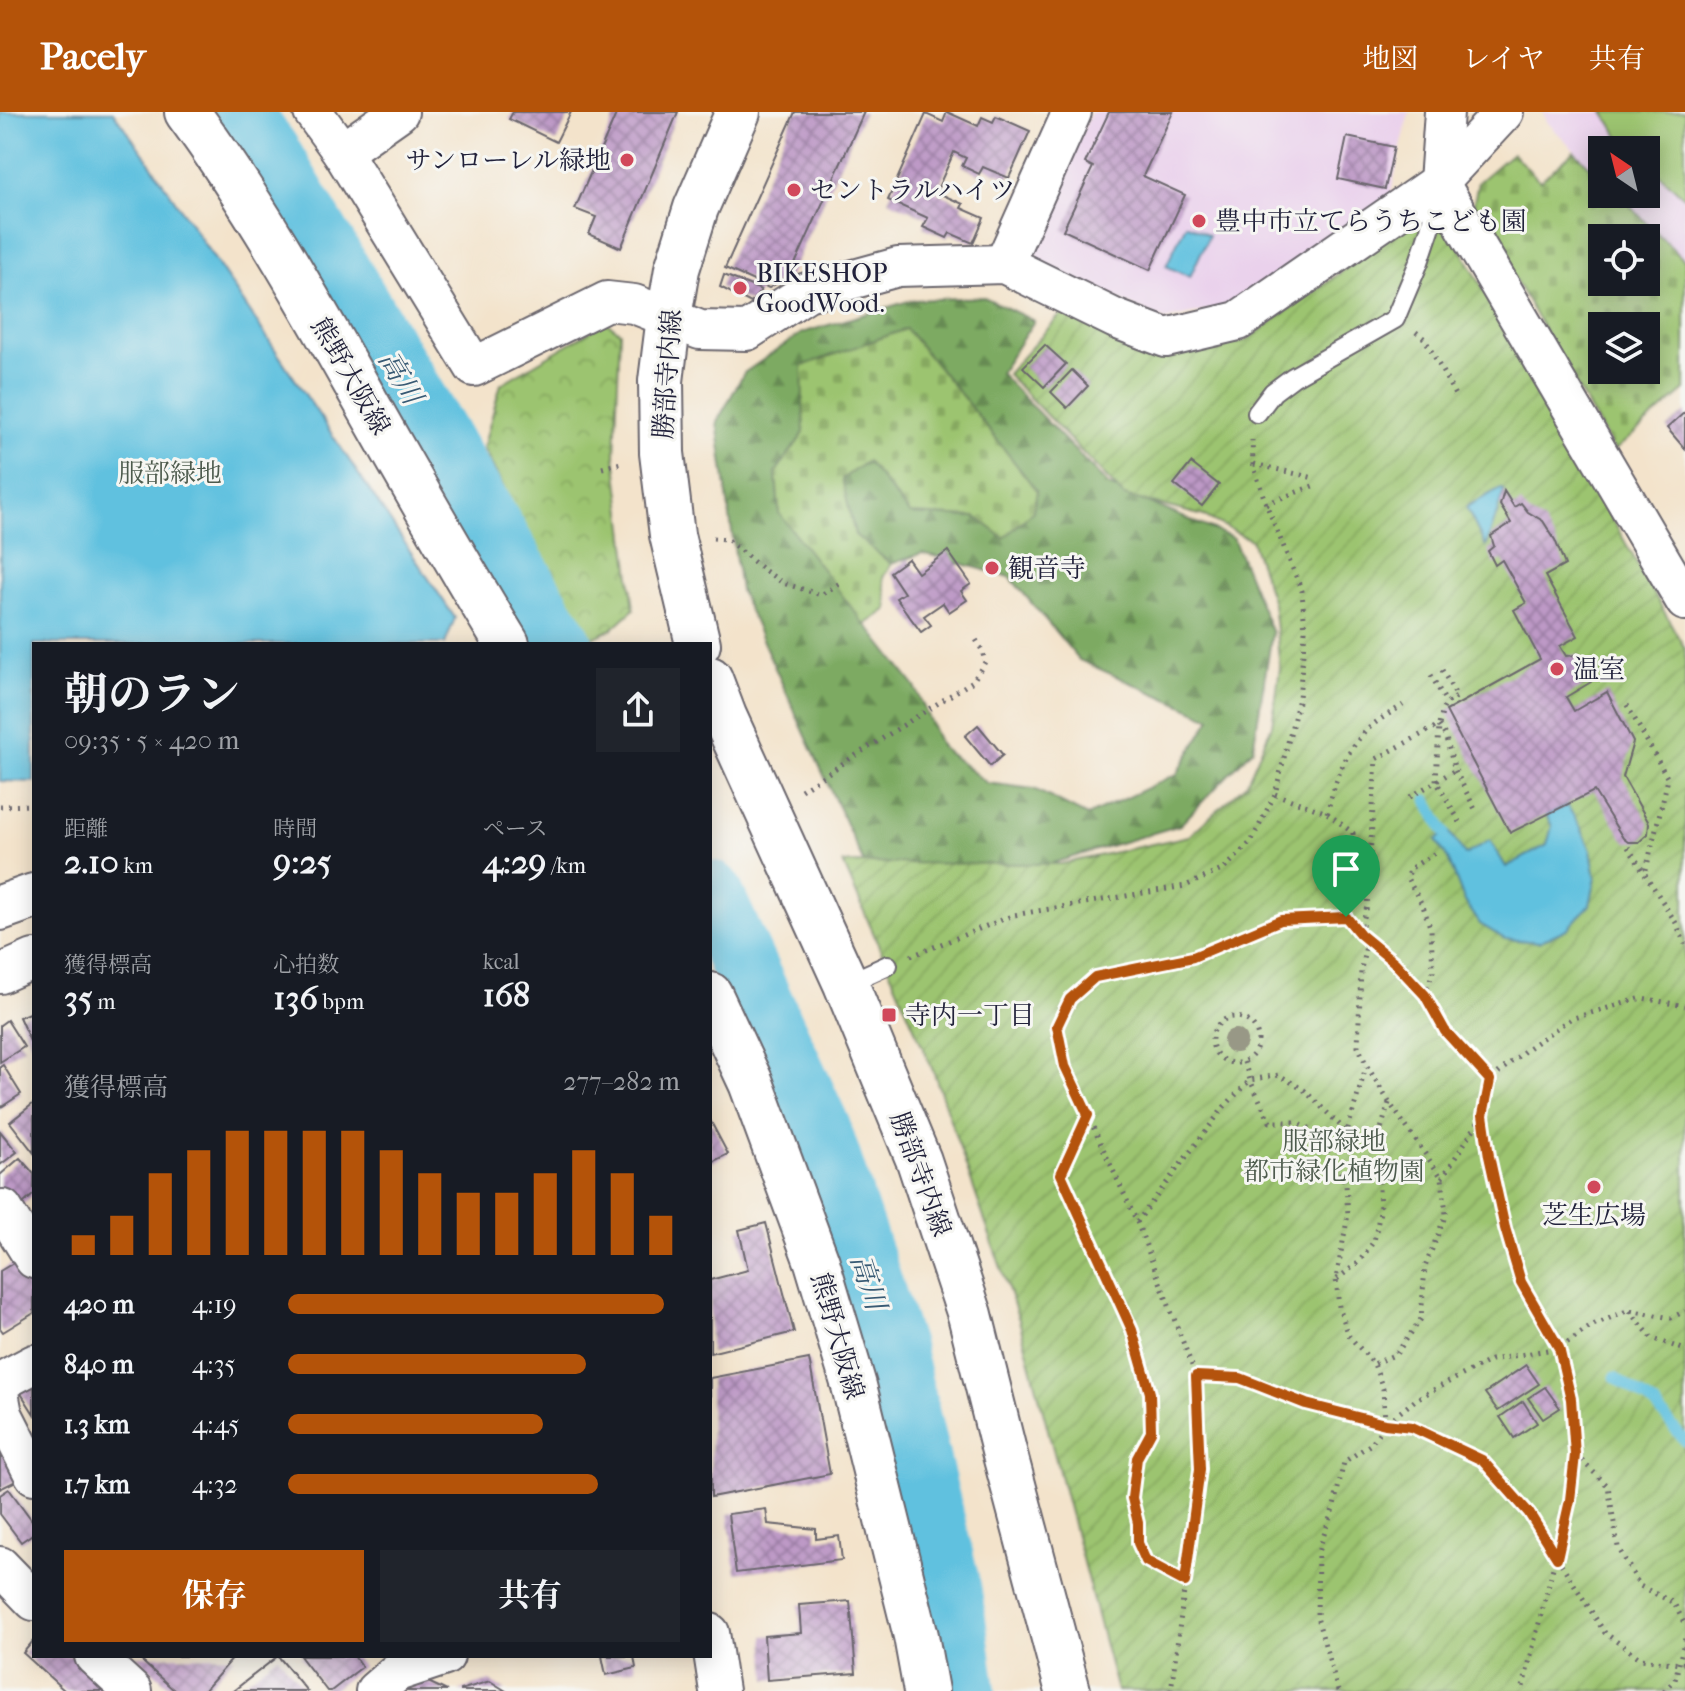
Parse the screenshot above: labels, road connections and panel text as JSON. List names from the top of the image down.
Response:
{
  "streets": {
    "street": ["勝部寺内線", "熊野大阪線"]
  },
  "water": ["高川"],
  "parks": ["服部緑地", "服部緑地 都市緑化植物園"],
  "places": {
    "other": [
      "サンローレル緑地",
      "セントラルハイツ",
      "豊中市立てらうちこども園",
      "BIKESHOP GoodWood.",
      "観音寺",
      "温室",
      "芝生広場"
    ],
    "transit": ["寺内一丁目"]
  },
  "north": "top left",
  "page": {
    "header": "Pacely",
    "nav": ["地図", "レイヤ", "共有"],
    "heading": ["朝のラン", "09:35 · 5 × 420 m"],
    "stats": [
      ["距離", "2.10 km"],
      ["時間", "9:25"],
      ["ペース", "4:29 /km"],
      ["獲得標高", "35 m"],
      ["心拍数", "136 bpm"],
      ["kcal", "168"]
    ],
    "chart": ["獲得標高", "277–282 m"],
    "list": [
      {
        "name": "420 m",
        "note": "4:19"
      },
      {
        "name": "840 m",
        "note": "4:35"
      },
      {
        "name": "1.3 km",
        "note": "4:45"
      },
      {
        "name": "1.7 km",
        "note": "4:32"
      }
    ],
    "buttons": ["保存", "共有"]
  }
}
